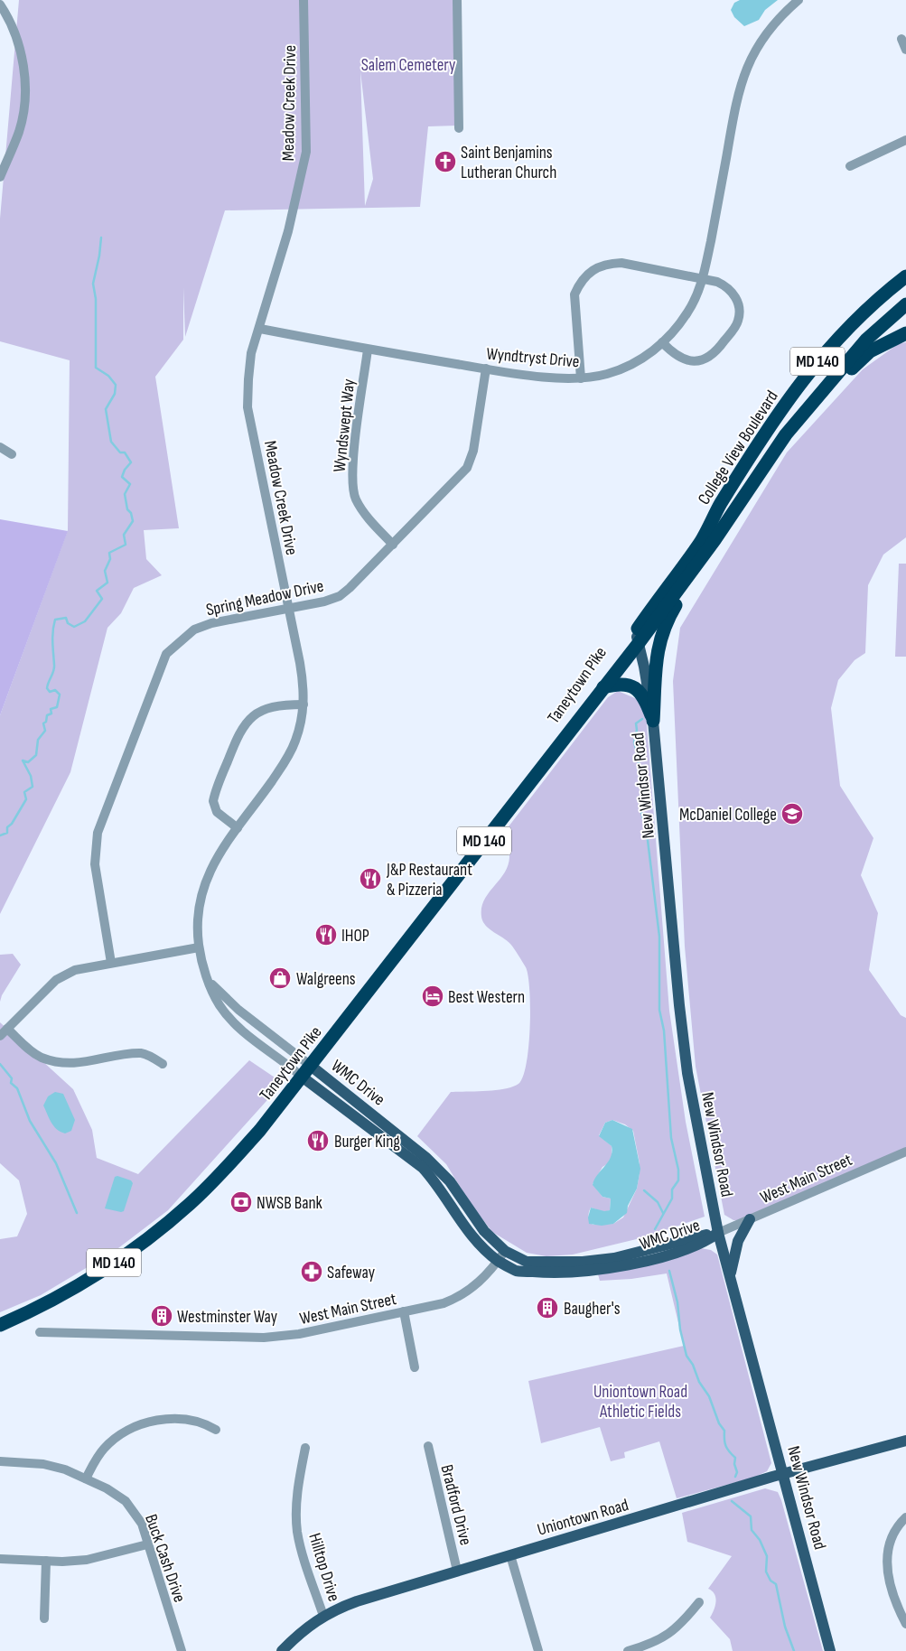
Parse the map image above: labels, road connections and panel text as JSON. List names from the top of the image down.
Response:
{
  "streets": {
    "highway": ["MD 140", "College View Boulevard", "Taneytown Pike"],
    "main road": ["New Windsor Road", "WMC Drive", "Uniontown Road"],
    "street": [
      "Meadow Creek Drive",
      "Wyndtryst Drive",
      "Wyndswept Way",
      "Spring Meadow Drive",
      "West Main Street",
      "Bradford Drive",
      "Buck Cash Drive",
      "Hilltop Drive"
    ]
  },
  "crossings": [
    ["Meadow Creek Drive", "Wyndtryst Drive"],
    ["Meadow Creek Drive", "Spring Meadow Drive"],
    ["Meadow Creek Drive", "Taneytown Pike"],
    ["Meadow Creek Drive", "WMC Drive"],
    ["Wyndtryst Drive", "Wyndswept Way"],
    ["Wyndtryst Drive", "Spring Meadow Drive"],
    ["Wyndswept Way", "Spring Meadow Drive"],
    ["College View Boulevard", "Taneytown Pike"],
    ["College View Boulevard", "New Windsor Road"],
    ["Taneytown Pike", "New Windsor Road"],
    ["Taneytown Pike", "WMC Drive"],
    ["New Windsor Road", "WMC Drive"],
    ["New Windsor Road", "West Main Street"],
    ["New Windsor Road", "Uniontown Road"],
    ["WMC Drive", "West Main Street"],
    ["Bradford Drive", "Uniontown Road"],
    ["Uniontown Road", "Hilltop Drive"]
  ],
  "parks": ["Salem Cemetery", "Uniontown Road Athletic Fields"],
  "places": {
    "church": ["Saint Benjamins Lutheran Church"],
    "school or university": ["McDaniel College"],
    "restaurant": ["J&P Restaurant & Pizzeria", "IHOP", "Burger King"],
    "shop": ["Walgreens"],
    "hotel": ["Best Western"],
    "bank": ["NWSB Bank"],
    "pharmacy": ["Safeway"],
    "building": ["Baugher's", "Westminster Way"]
  }
}
